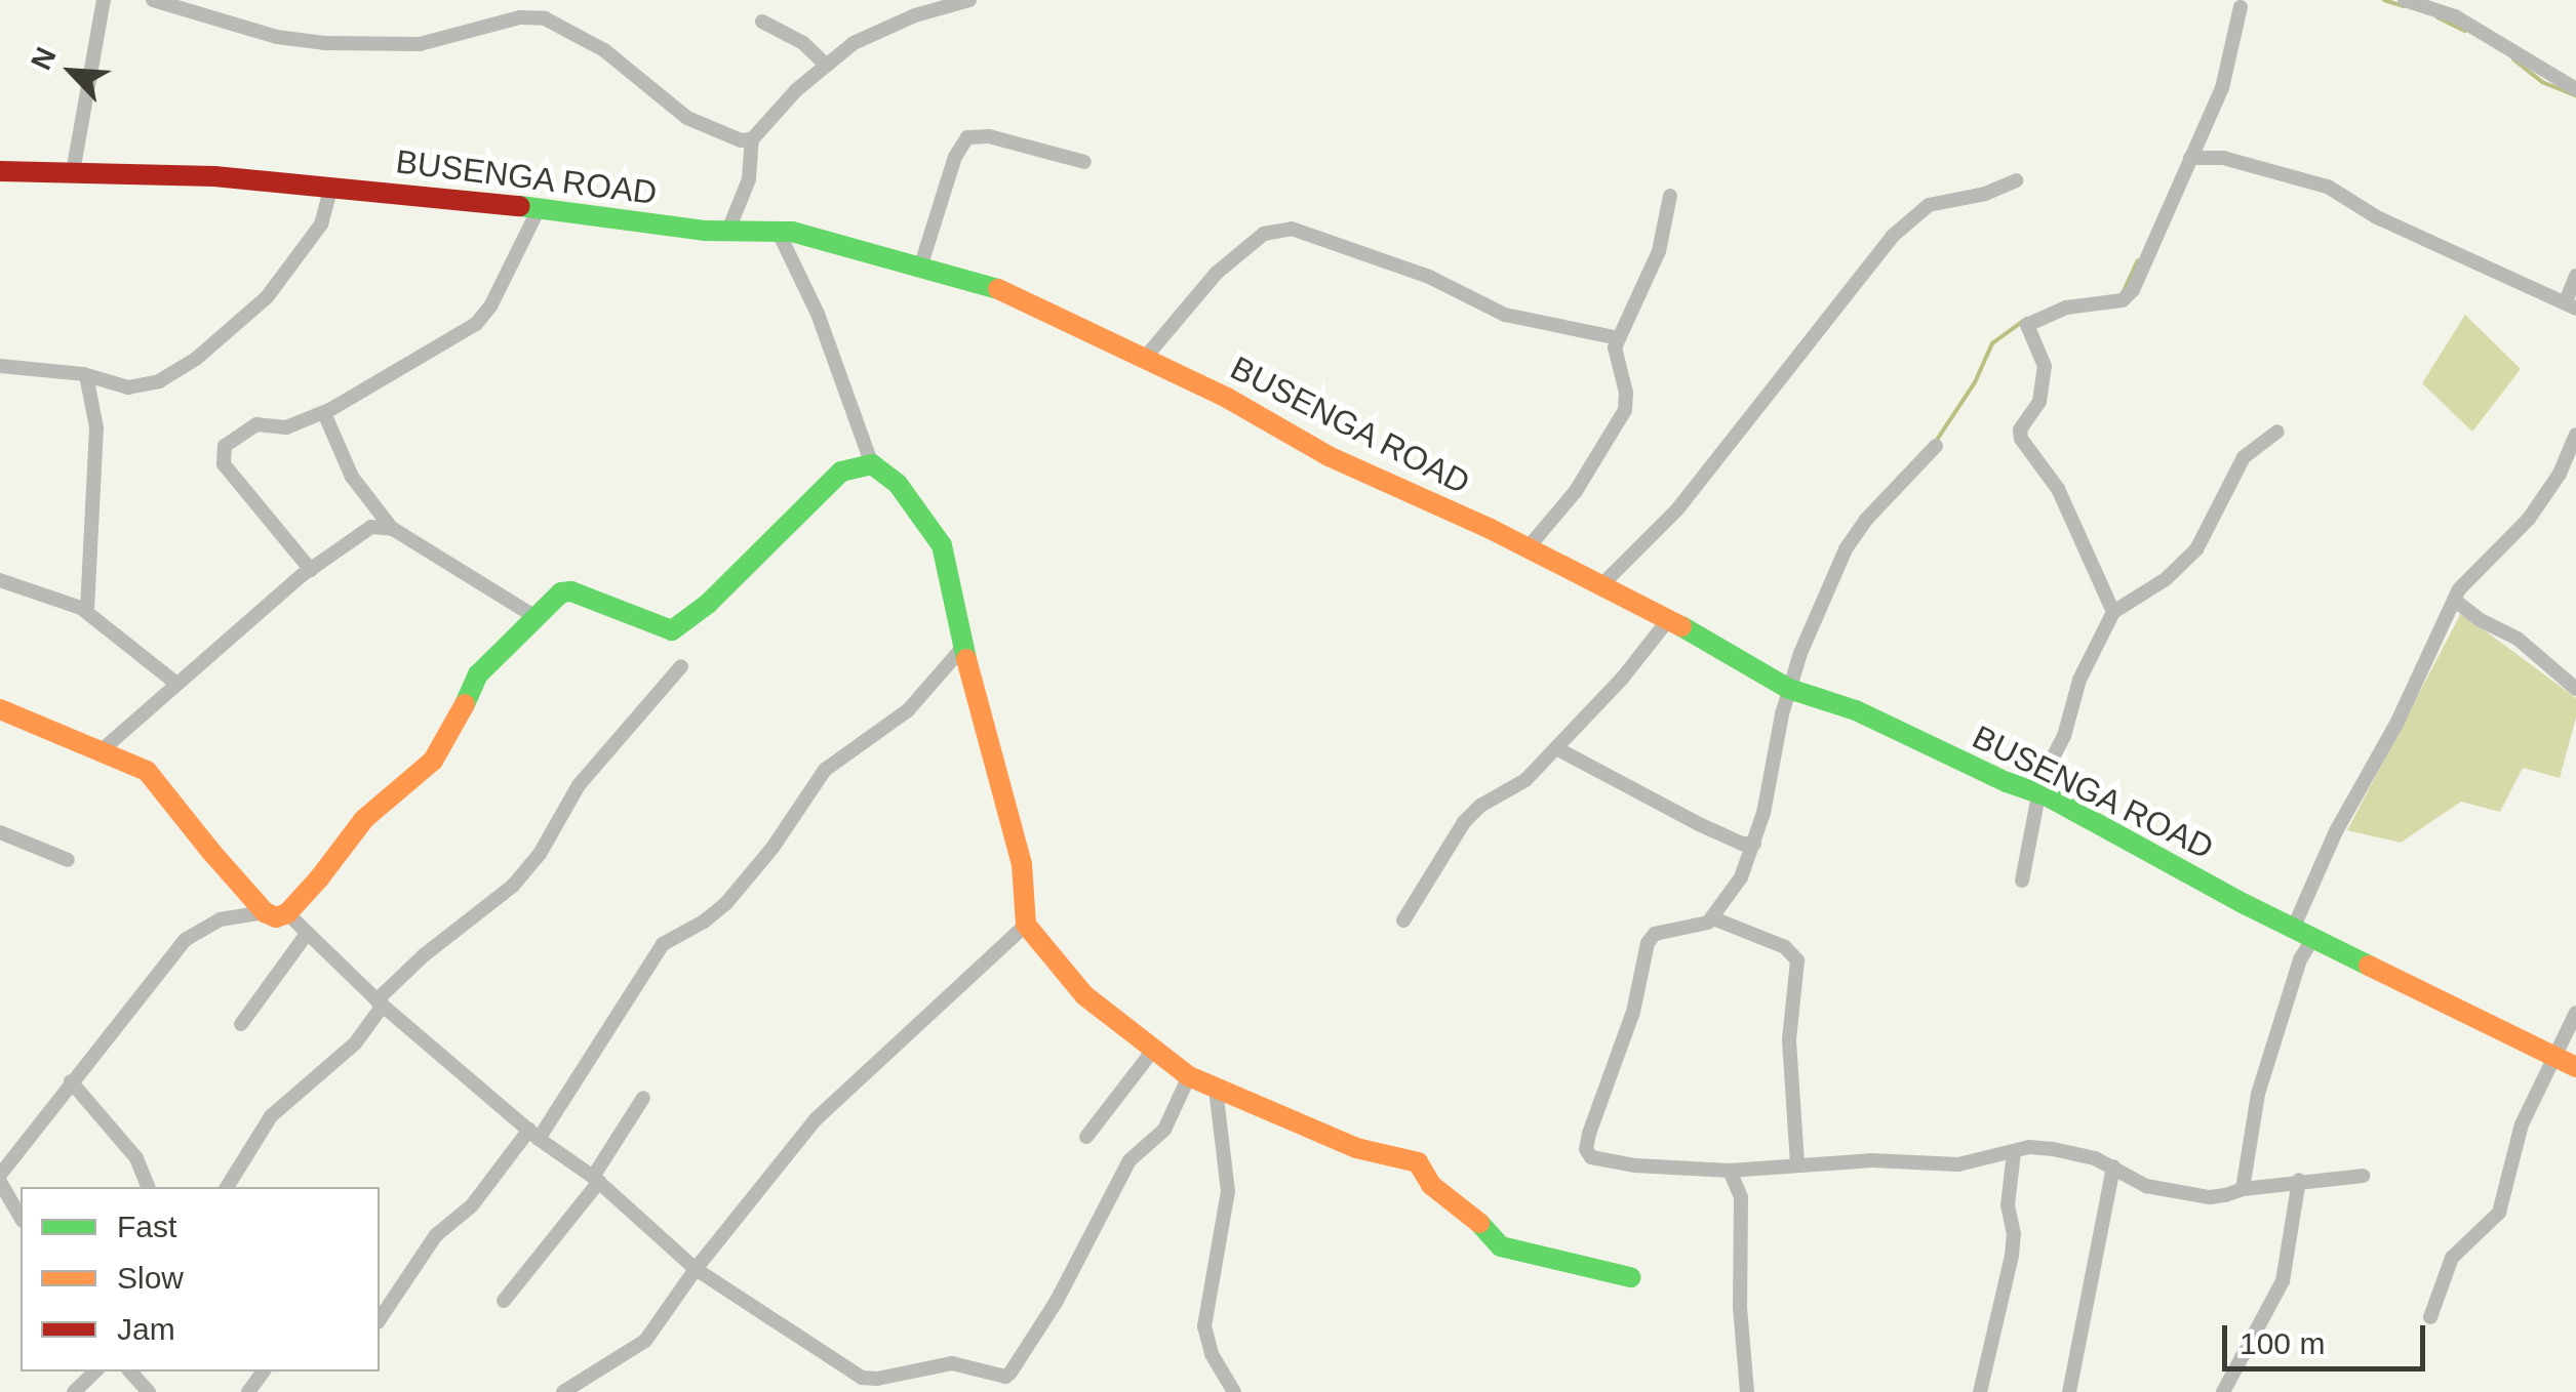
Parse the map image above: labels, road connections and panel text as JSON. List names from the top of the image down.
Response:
{
  "streets": {
    "street": ["BUSENGA ROAD"]
  },
  "legend": ["Fast", "Slow", "Jam"],
  "scale_bar": "100 m",
  "north": "top left"
}
